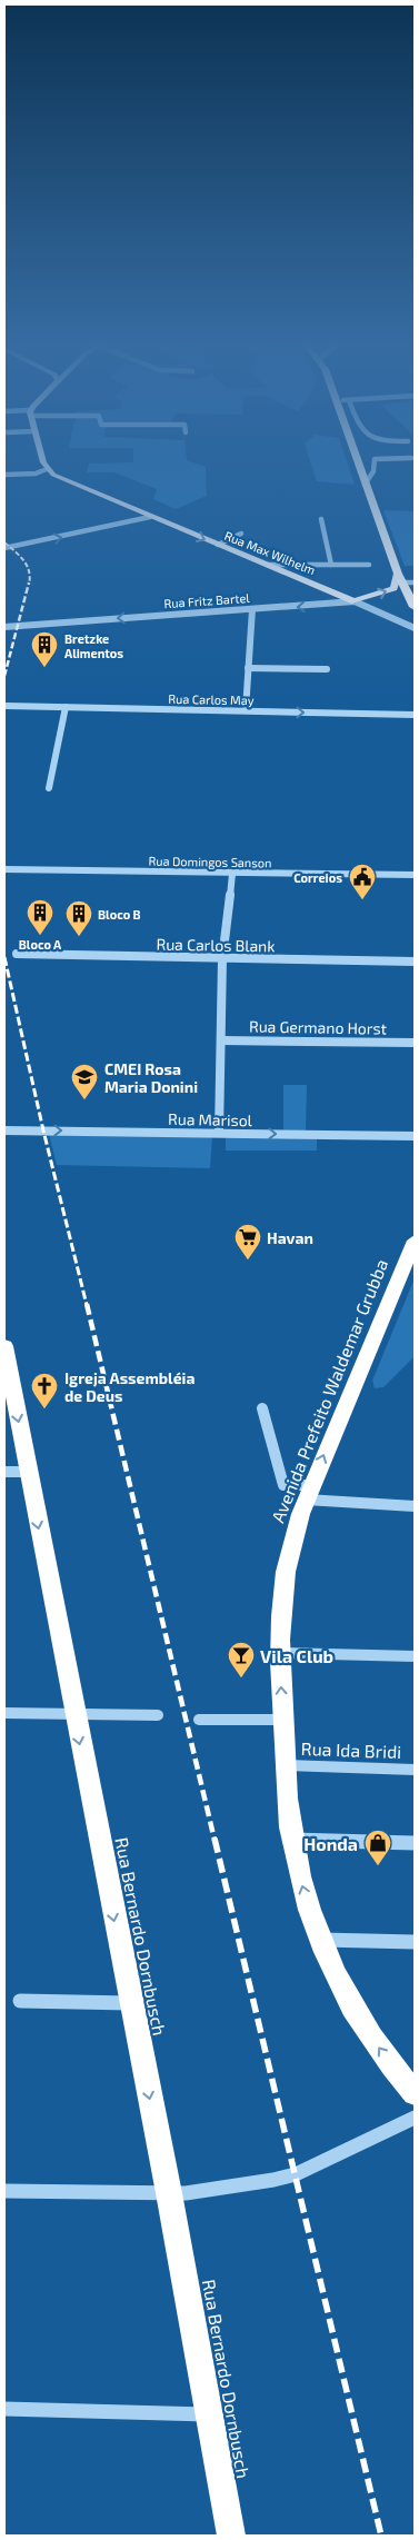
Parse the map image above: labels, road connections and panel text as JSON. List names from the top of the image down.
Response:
{
  "streets": {
    "highway": ["Avenida Prefeito Waldemar Grubba", "Rua Bernardo Dornbusch"],
    "main road": ["Rua Max Wilhelm", "Rua Fritz Bartel"],
    "street": [
      "Rua Carlos May",
      "Rua Domingos Sanson",
      "Rua Carlos Blank",
      "Rua Germano Horst",
      "Rua Marisol",
      "Rua Ida Bridi"
    ]
  },
  "crossings": [
    ["Rua Max Wilhelm", "Rua Fritz Bartel"],
    ["Avenida Prefeito Waldemar Grubba", "Rua Ida Bridi"]
  ],
  "one_way": ["Rua Marisol", "Avenida Prefeito Waldemar Grubba", "Rua Bernardo Dornbusch"],
  "places": {
    "building": ["Bretzke Alimentos", "Bloco A", "Bloco B"],
    "public building": ["Correios"],
    "school or university": ["CMEI Rosa Maria Donini"],
    "supermarket": ["Havan"],
    "church": ["Igreja Assembléia de Deus"],
    "bar": ["Vila Club"],
    "shop": ["Honda"]
  }
}
